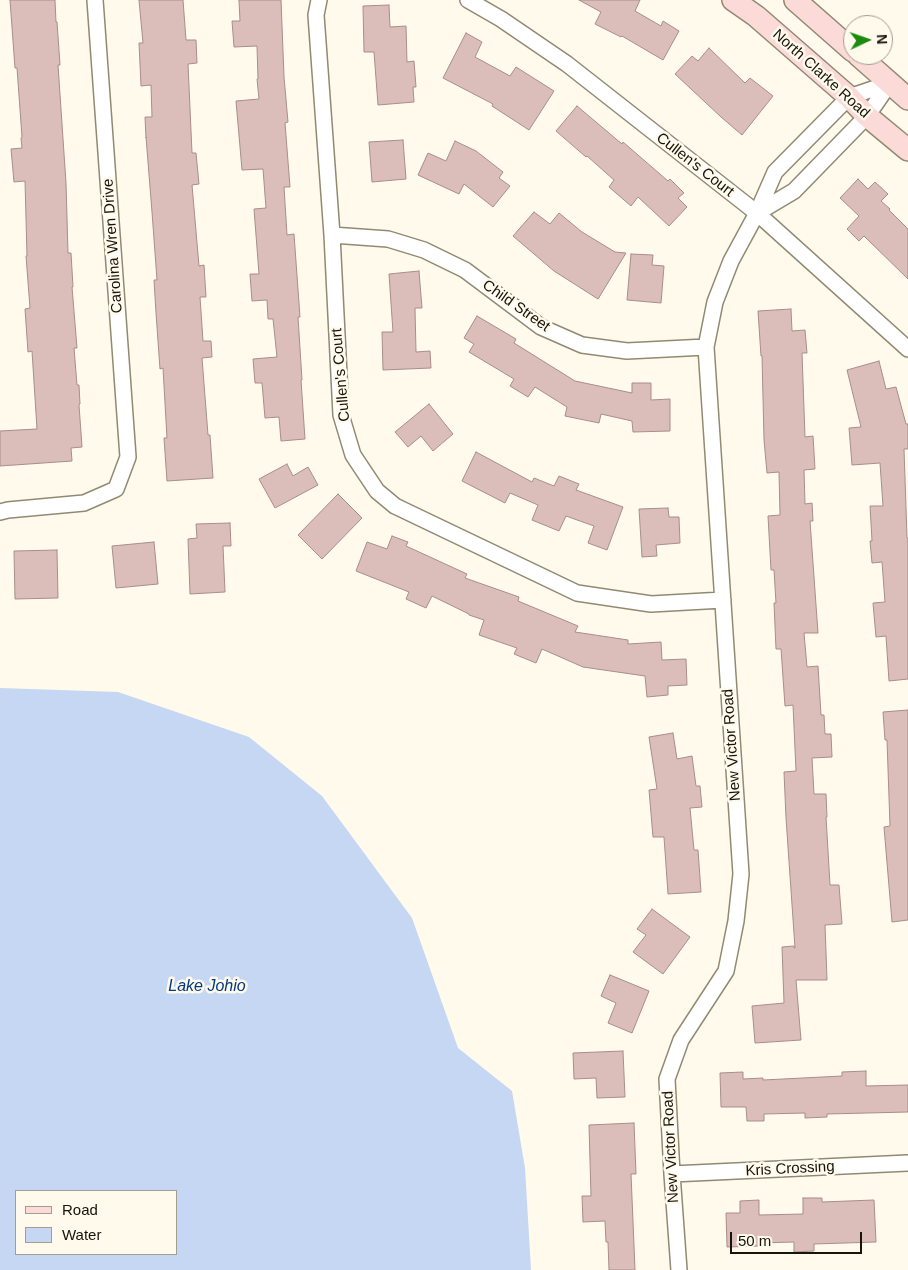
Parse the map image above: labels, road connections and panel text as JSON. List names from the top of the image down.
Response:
{
  "streets": {
    "street": [
      "North Clarke Road",
      "Cullen's Court",
      "Carolina Wren Drive",
      "Child Street",
      "New Victor Road",
      "Kris Crossing"
    ]
  },
  "crossings": [
    ["North Clarke Road", "New Victor Road"],
    ["Cullen's Court", "Child Street"],
    ["Cullen's Court", "New Victor Road"],
    ["Child Street", "New Victor Road"],
    ["New Victor Road", "Kris Crossing"]
  ],
  "water": ["Lake Johio"],
  "legend": ["Road", "Water"],
  "scale_bar": "50 m",
  "north": "right"
}
